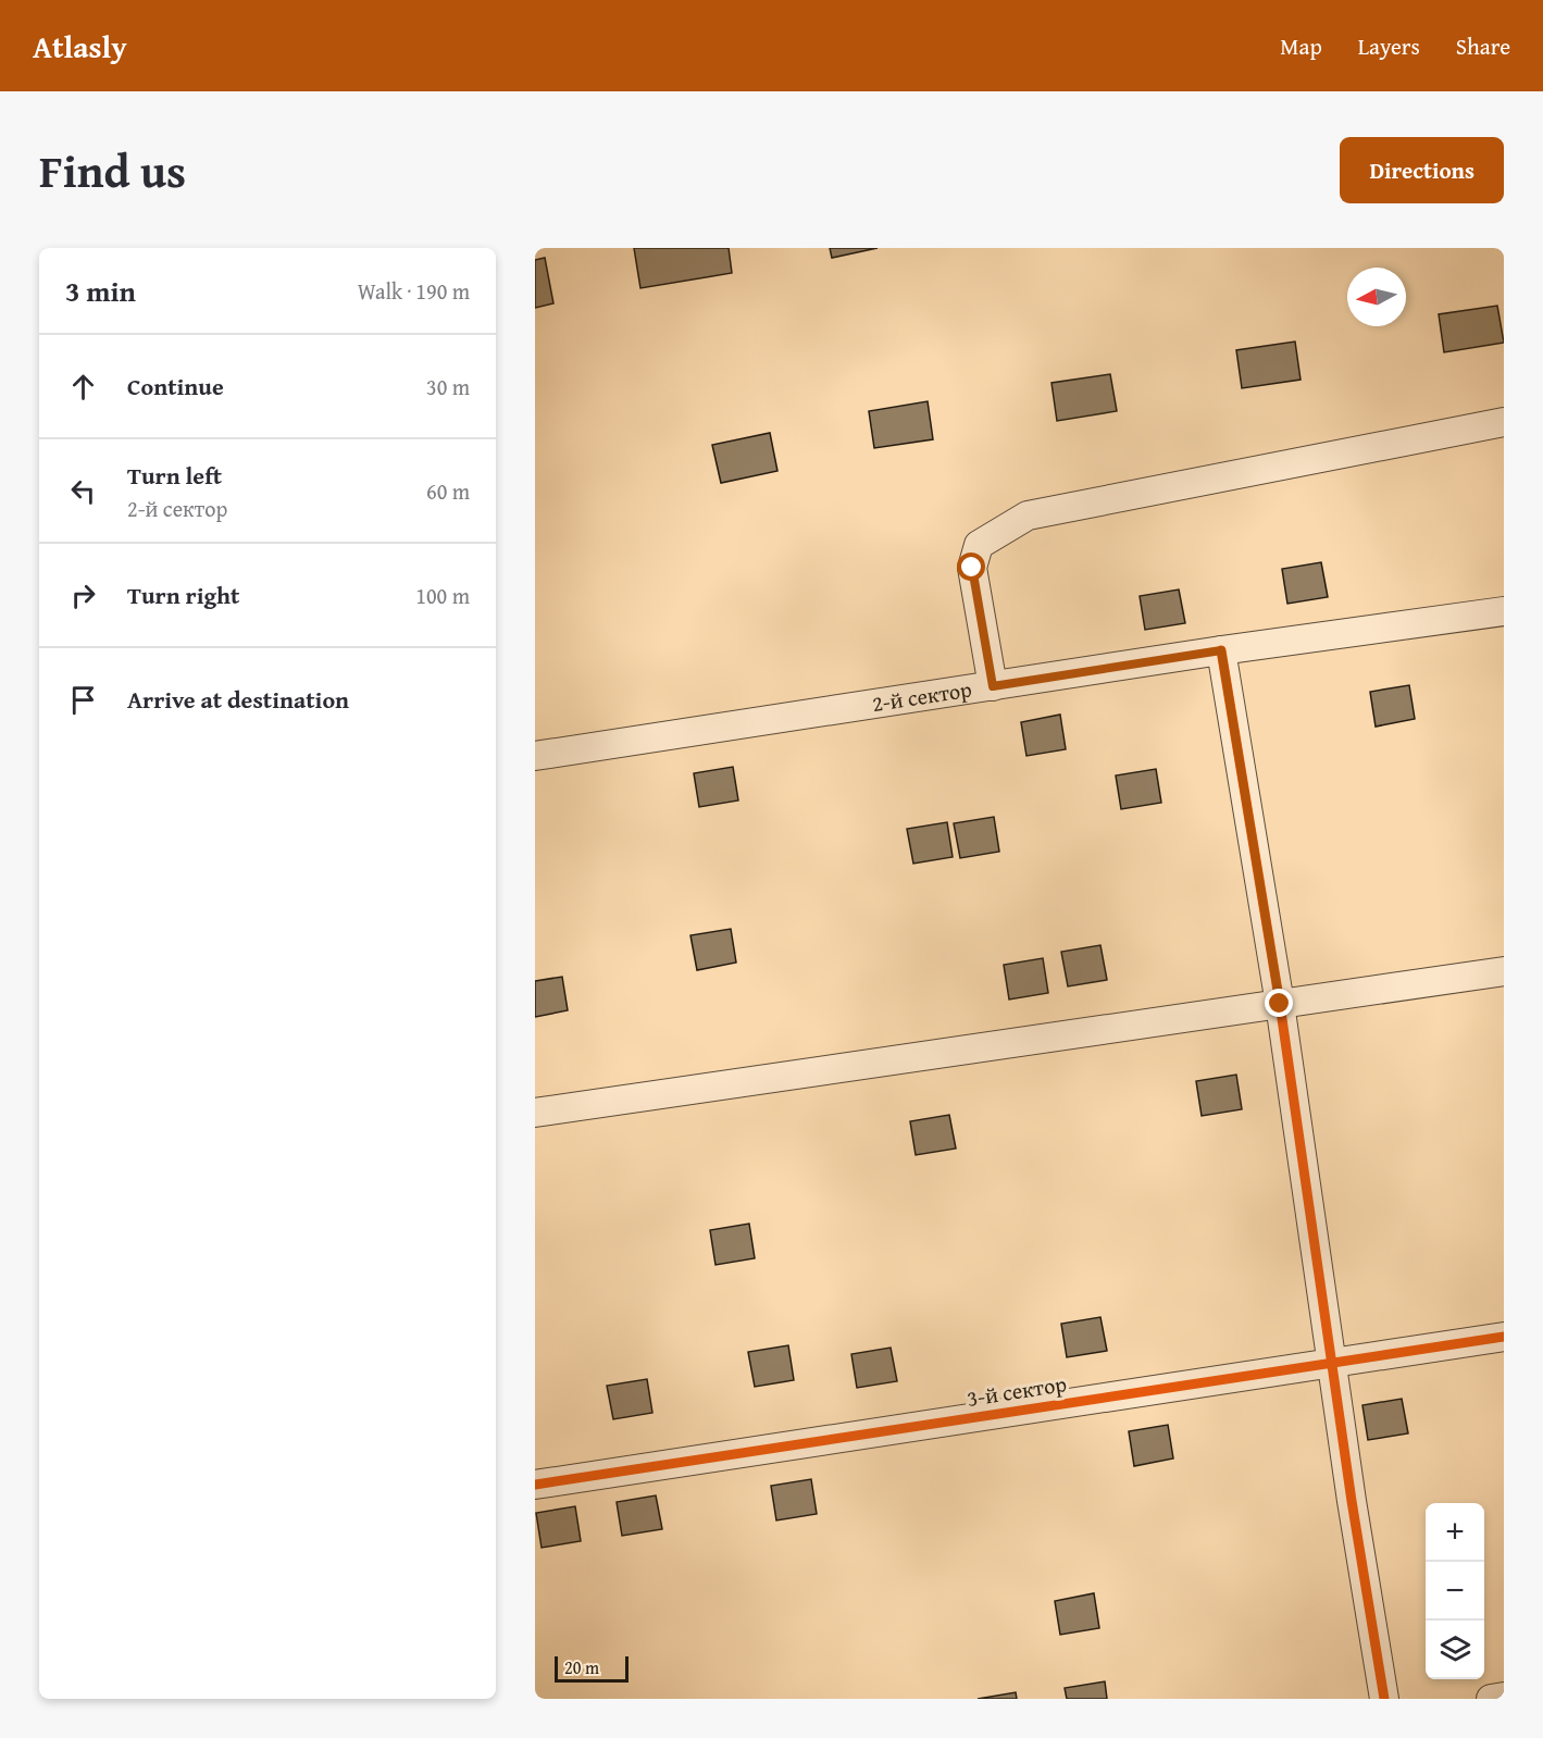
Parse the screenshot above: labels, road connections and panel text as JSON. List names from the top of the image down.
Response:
{
  "streets": {
    "street": ["2-й сектор", "3-й сектор"]
  },
  "scale_bar": "20 m",
  "north": "left",
  "page": {
    "header": "Atlasly",
    "nav": ["Map", "Layers", "Share"],
    "title": "Find us",
    "buttons": "Directions",
    "heading": ["3 min", "Walk · 190 m"],
    "list": [
      ["Continue", "30 m"],
      ["Turn left", "2-й сектор", "60 m"],
      ["Turn right", "100 m"],
      "Arrive at destination"
    ],
    "map_buttons": ["+", "−"],
    "scale": "20 m"
  }
}
